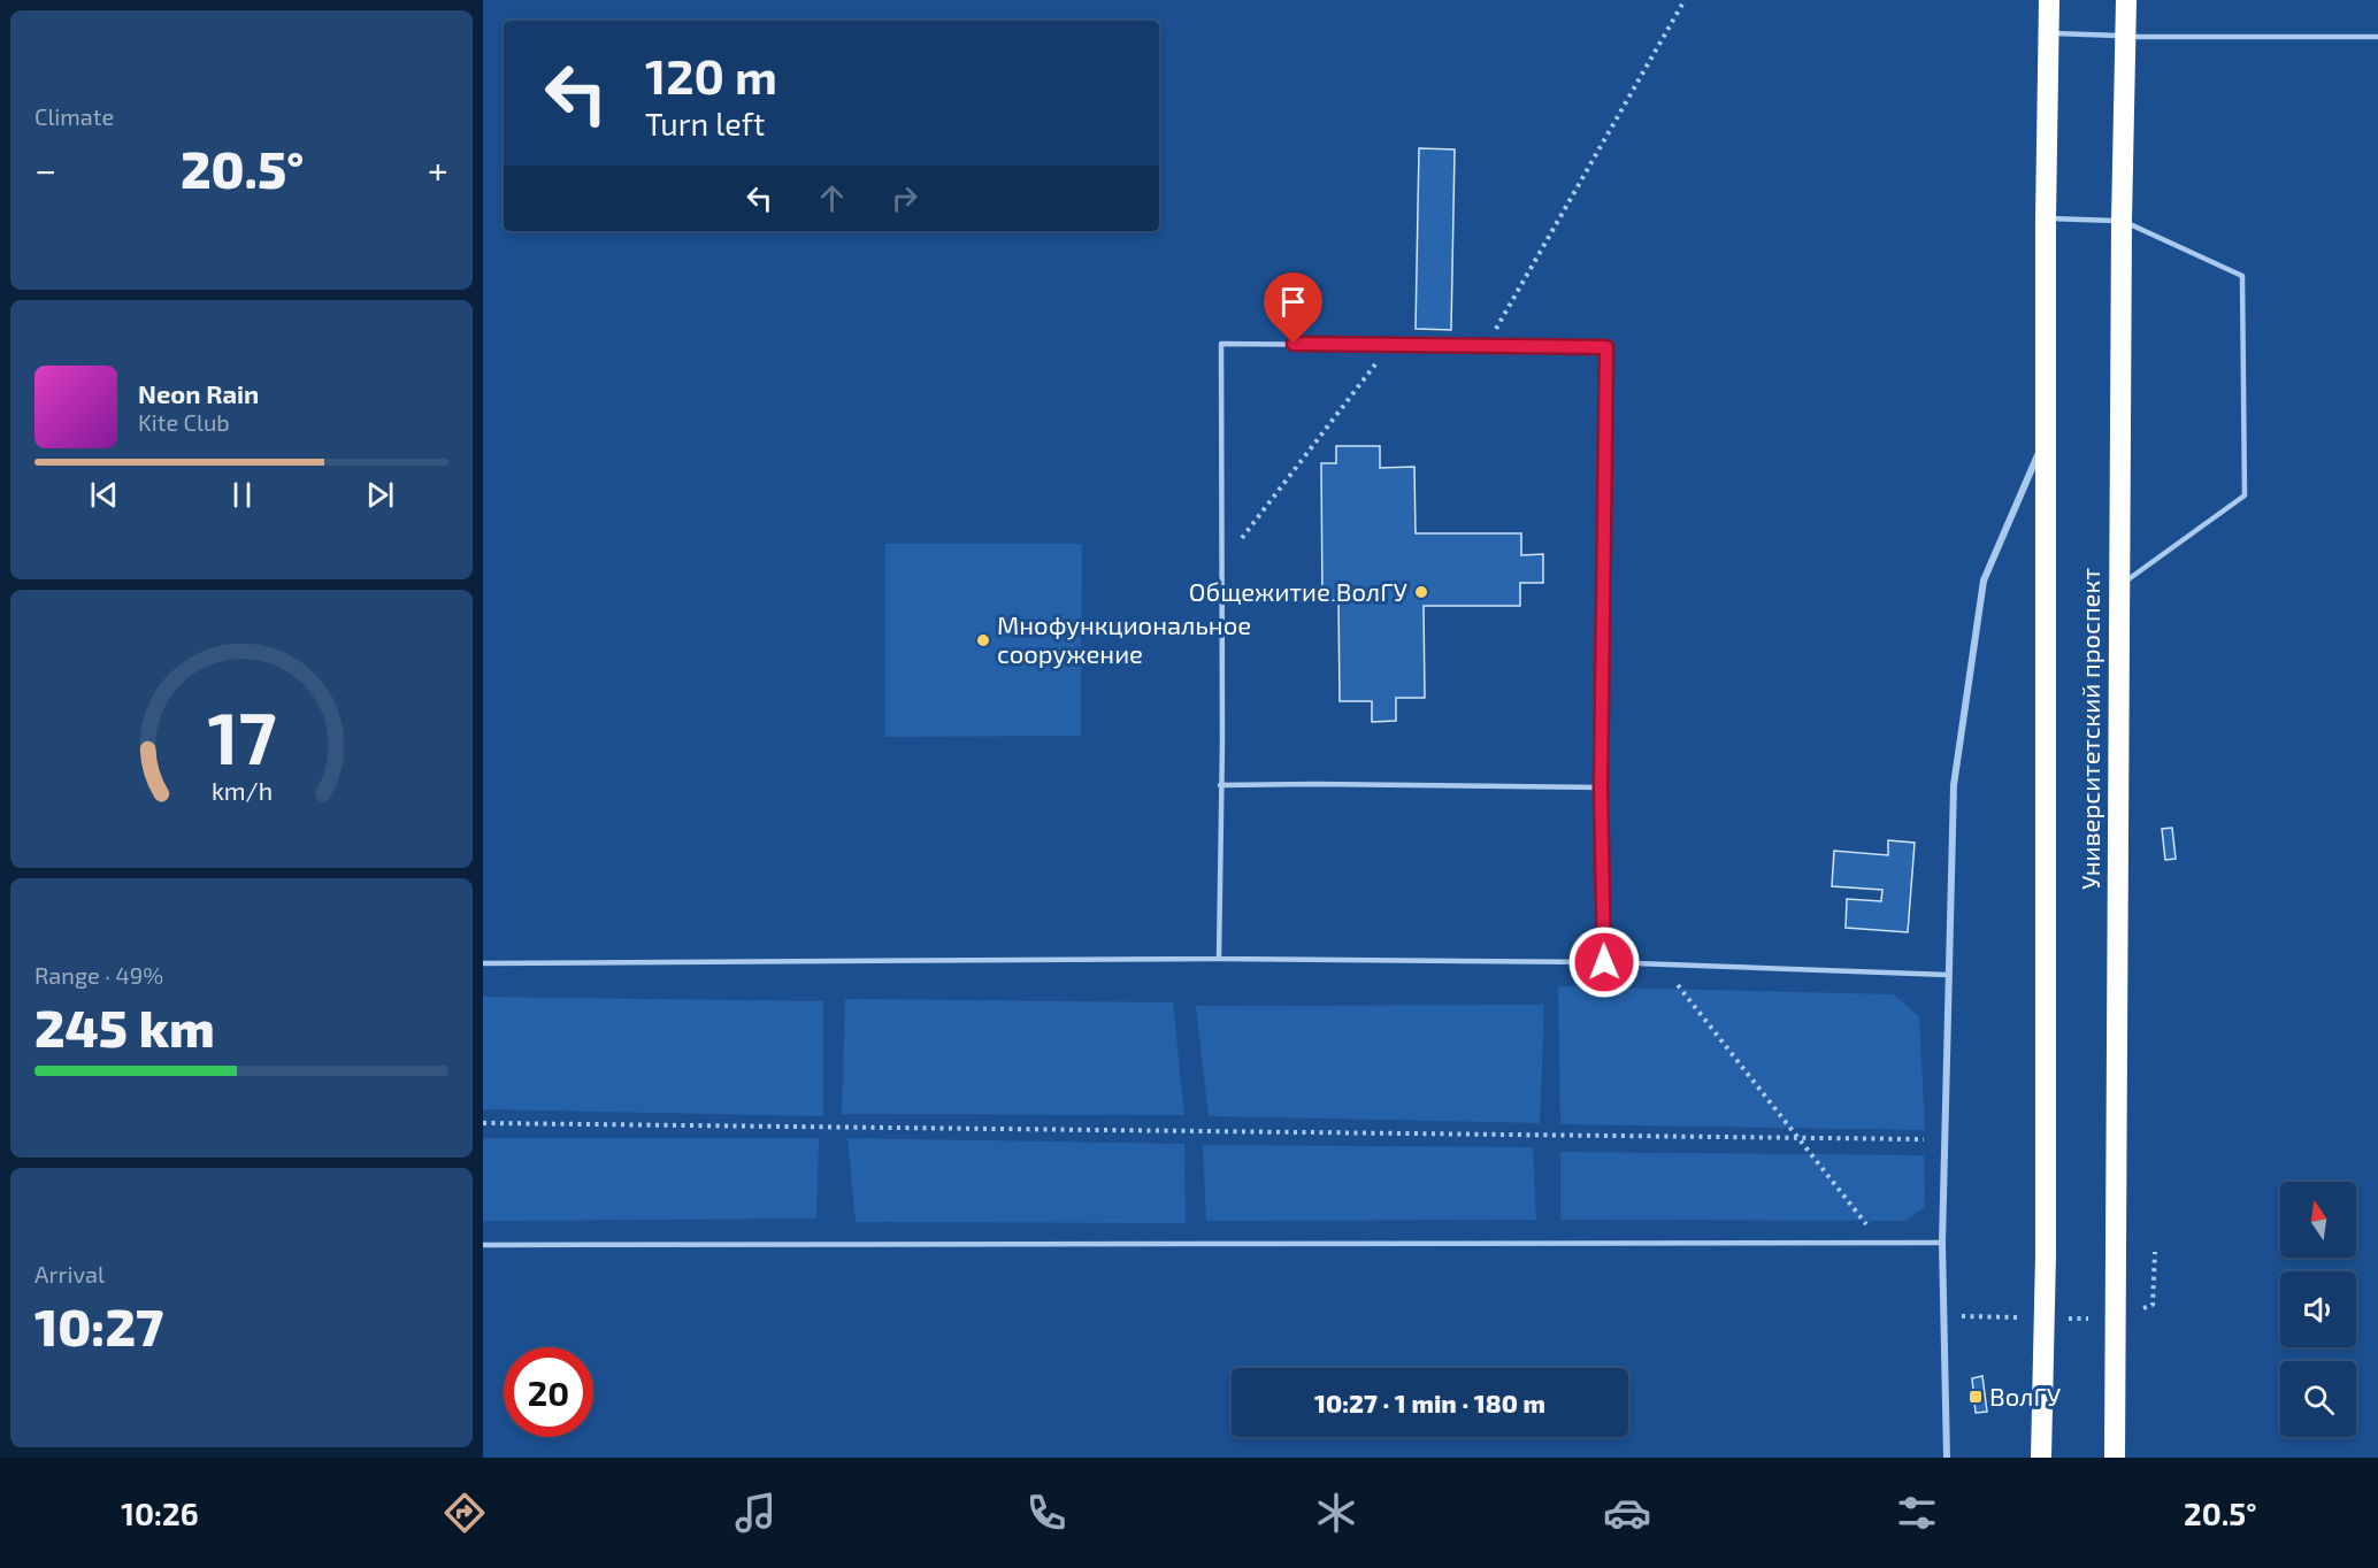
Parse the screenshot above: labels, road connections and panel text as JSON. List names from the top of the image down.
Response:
{
  "streets": {
    "highway": ["Университетский проспект"]
  },
  "places": {
    "other": ["Общежитие ВолГУ", "Мнофункциональное сооружение"],
    "transit": ["ВолГУ"]
  },
  "north": "top",
  "page": {
    "tile": [
      "Climate",
      ["Range · 49%", "245 km"],
      ["Arrival", "10:27"]
    ],
    "turn": ["120 m", "Turn left"],
    "heat": ["−", "20.5°", "+"],
    "song": ["Neon Rain", "Kite Club"],
    "limit": "20",
    "trip": "10:27 · 1 min · 180 m",
    "tabs": ["10:26", "20.5°"],
    "gauge": ["17", "km/h"]
  }
}
